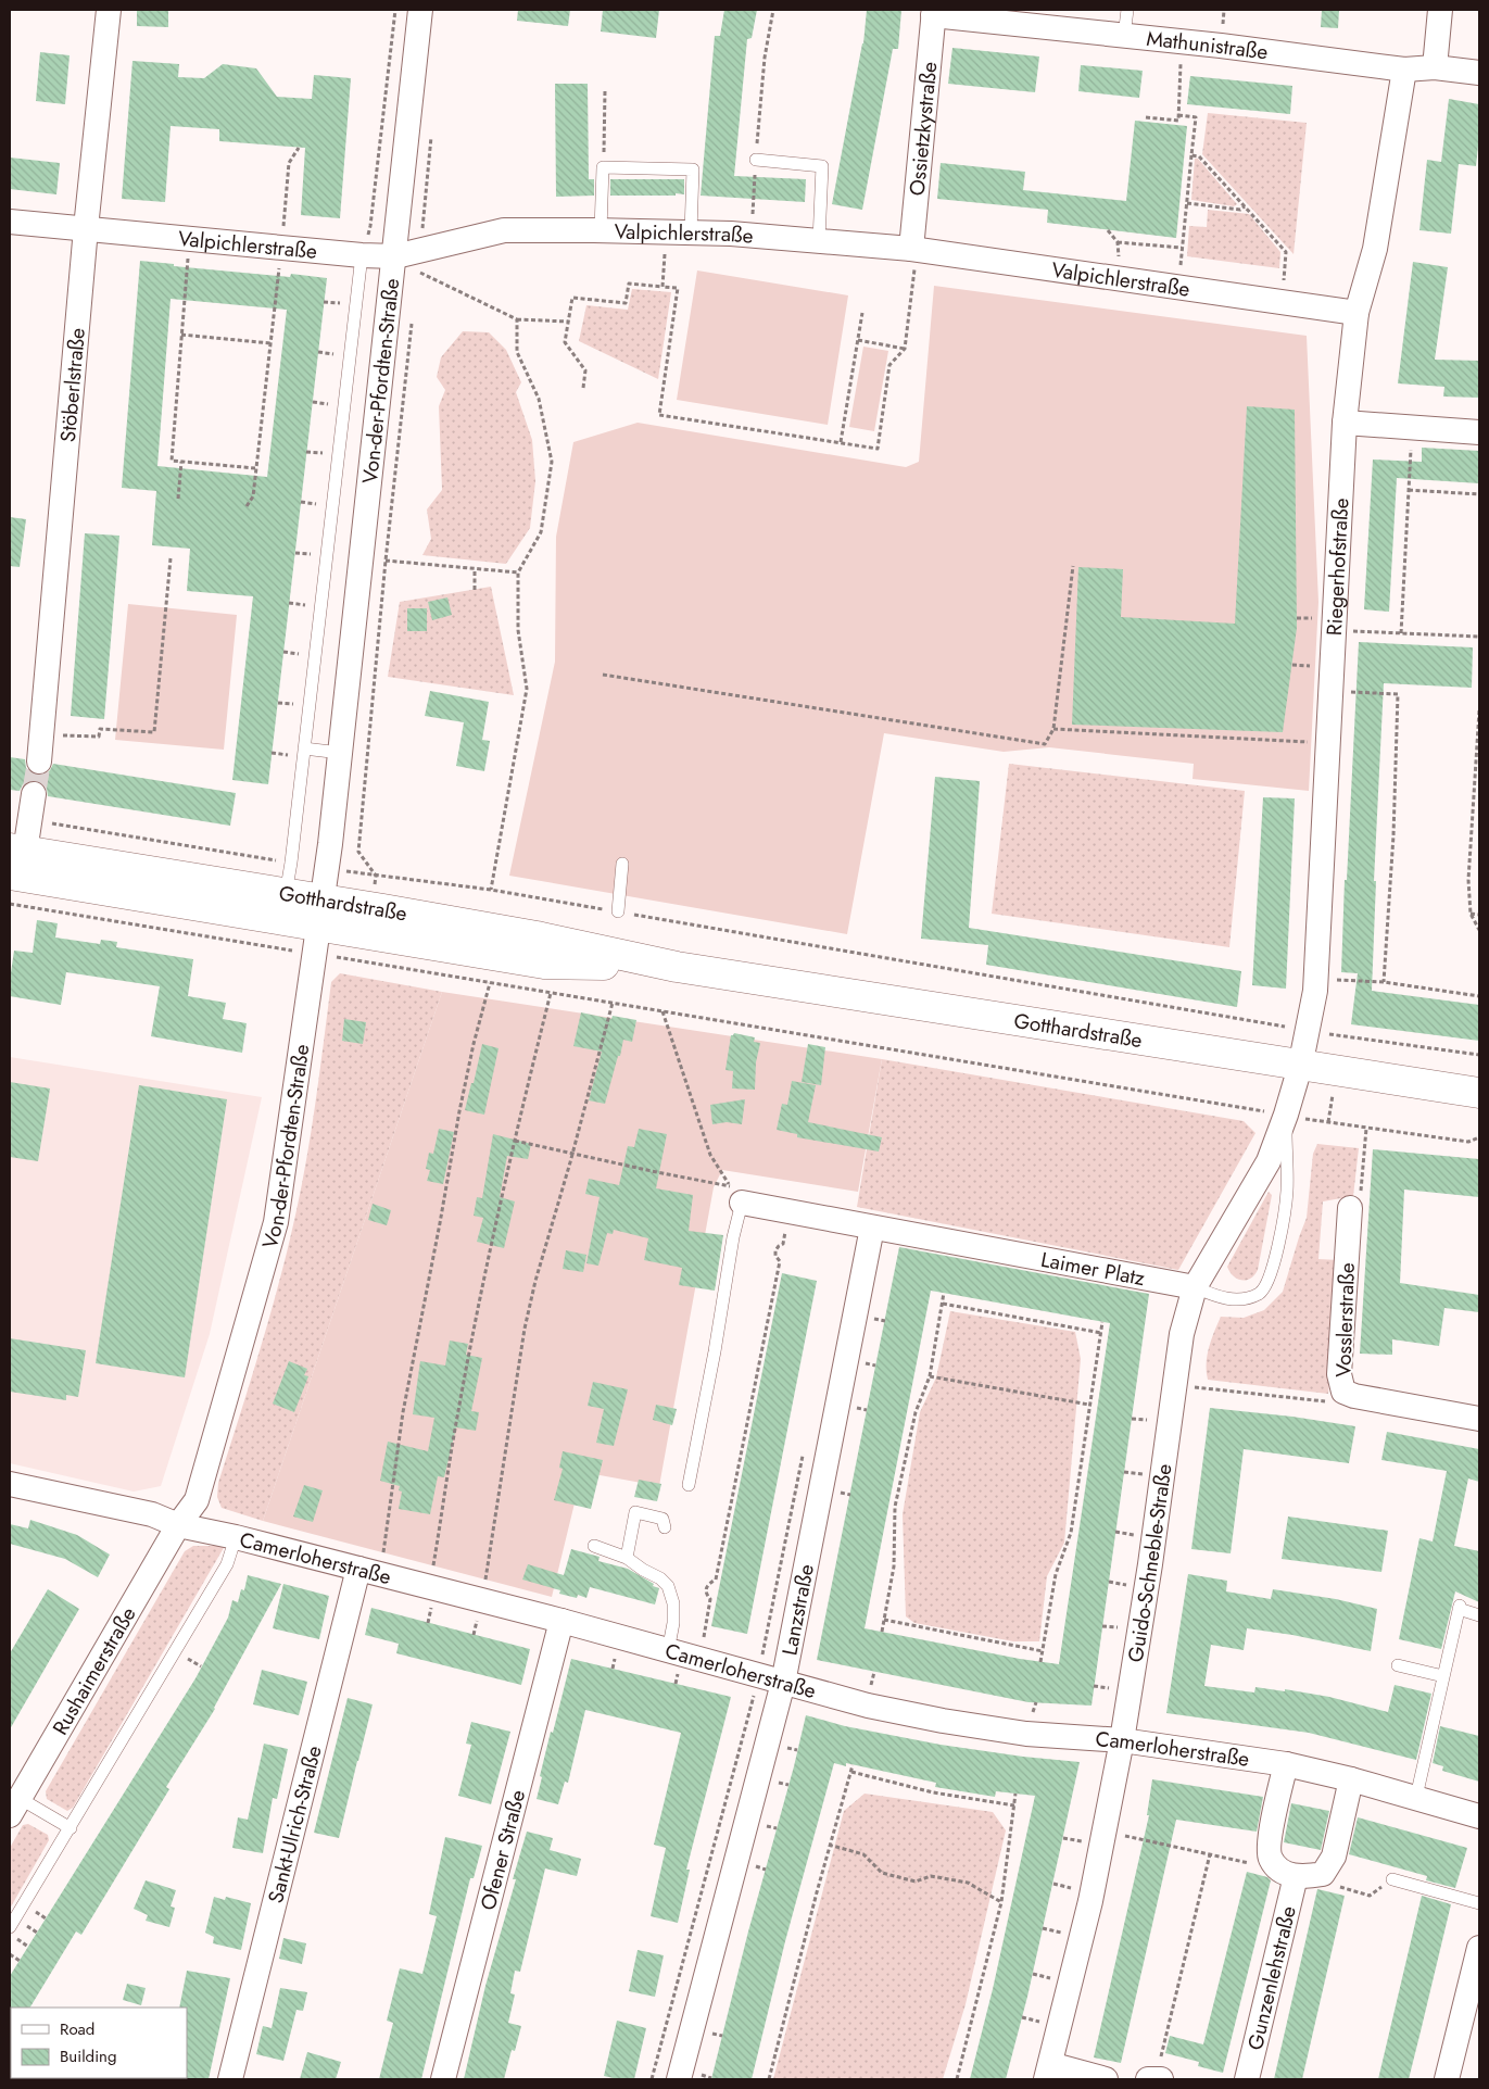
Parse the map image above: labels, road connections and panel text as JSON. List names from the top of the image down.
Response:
{
  "streets": {
    "street": [
      "Mathunistraße",
      "Ossietzkystraße",
      "Valpichlerstraße",
      "Von-der-Pfordten-Straße",
      "Stöberlstraße",
      "Riegerhofstraße",
      "Gotthardstraße",
      "Laimer Platz",
      "Vosslerstraße",
      "Camerloherstraße",
      "Guido-Schneble-Straße",
      "Lanzstraße",
      "Rushaimerstraße",
      "Sankt-Ulrich-Straße",
      "Ofener Straße",
      "Gunzenlehstraße"
    ]
  },
  "crossings": [
    ["Mathunistraße", "Ossietzkystraße"],
    ["Mathunistraße", "Riegerhofstraße"],
    ["Ossietzkystraße", "Valpichlerstraße"],
    ["Valpichlerstraße", "Von-der-Pfordten-Straße"],
    ["Valpichlerstraße", "Stöberlstraße"],
    ["Valpichlerstraße", "Riegerhofstraße"],
    ["Von-der-Pfordten-Straße", "Gotthardstraße"],
    ["Von-der-Pfordten-Straße", "Camerloherstraße"],
    ["Von-der-Pfordten-Straße", "Rushaimerstraße"],
    ["Riegerhofstraße", "Gotthardstraße"],
    ["Riegerhofstraße", "Guido-Schneble-Straße"],
    ["Gotthardstraße", "Guido-Schneble-Straße"],
    ["Laimer Platz", "Guido-Schneble-Straße"],
    ["Laimer Platz", "Lanzstraße"],
    ["Camerloherstraße", "Guido-Schneble-Straße"],
    ["Camerloherstraße", "Lanzstraße"],
    ["Camerloherstraße", "Rushaimerstraße"],
    ["Camerloherstraße", "Sankt-Ulrich-Straße"],
    ["Camerloherstraße", "Ofener Straße"]
  ],
  "legend": ["Road", "Building"]
}
